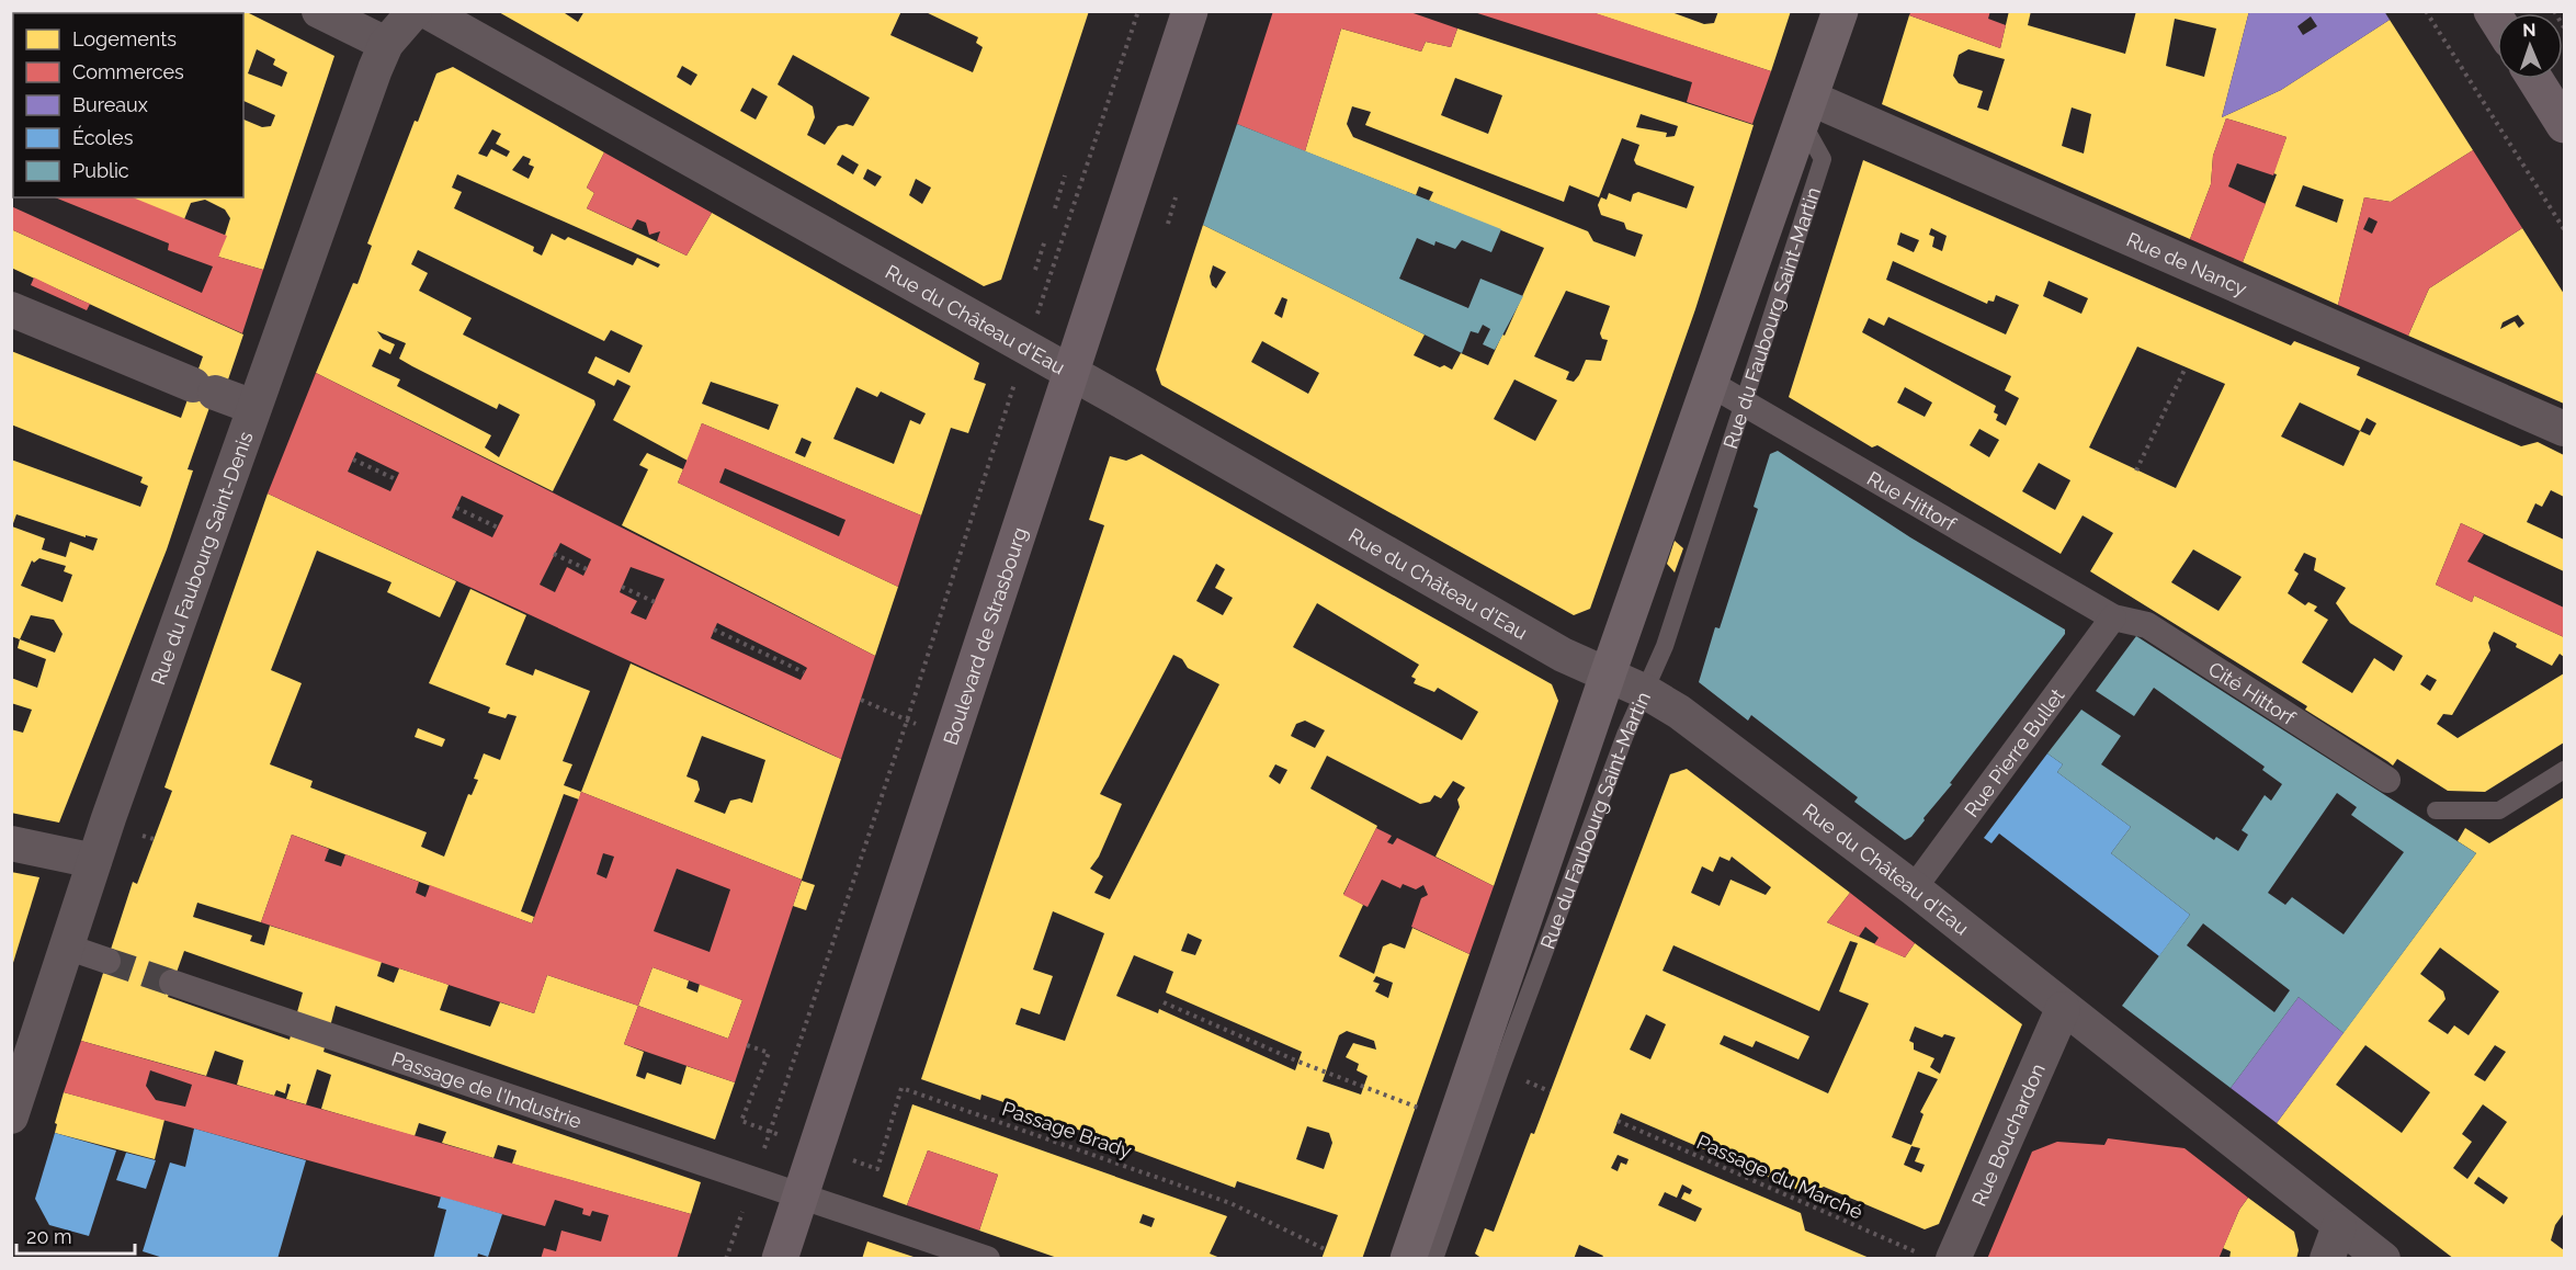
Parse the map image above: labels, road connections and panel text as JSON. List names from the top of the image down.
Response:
{
  "streets": {
    "main road": ["Rue du Faubourg Saint-Martin", "Boulevard de Strasbourg"],
    "street": [
      "Rue de Nancy",
      "Rue du Château d'Eau",
      "Rue Hittorf",
      "Rue du Faubourg Saint-Denis",
      "Cité Hittorf",
      "Rue Pierre Bullet",
      "Passage de l'Industrie",
      "Rue Bouchardon"
    ],
    "path": ["Passage Brady", "Passage du Marché"]
  },
  "crossings": [
    ["Rue de Nancy", "Rue du Faubourg Saint-Martin"],
    ["Rue du Faubourg Saint-Martin", "Rue du Château d'Eau"],
    ["Rue du Faubourg Saint-Martin", "Rue Hittorf"],
    ["Rue du Château d'Eau", "Boulevard de Strasbourg"],
    ["Rue du Château d'Eau", "Rue Pierre Bullet"],
    ["Rue du Château d'Eau", "Rue Bouchardon"],
    ["Rue Hittorf", "Cité Hittorf"],
    ["Rue Hittorf", "Rue Pierre Bullet"],
    ["Boulevard de Strasbourg", "Passage de l'Industrie"],
    ["Cité Hittorf", "Rue Pierre Bullet"]
  ],
  "legend": [
    "Logements",
    "Commerces",
    "Bureaux",
    "Écoles",
    "Public"
  ],
  "scale_bar": "20 m",
  "north": "top"
}
